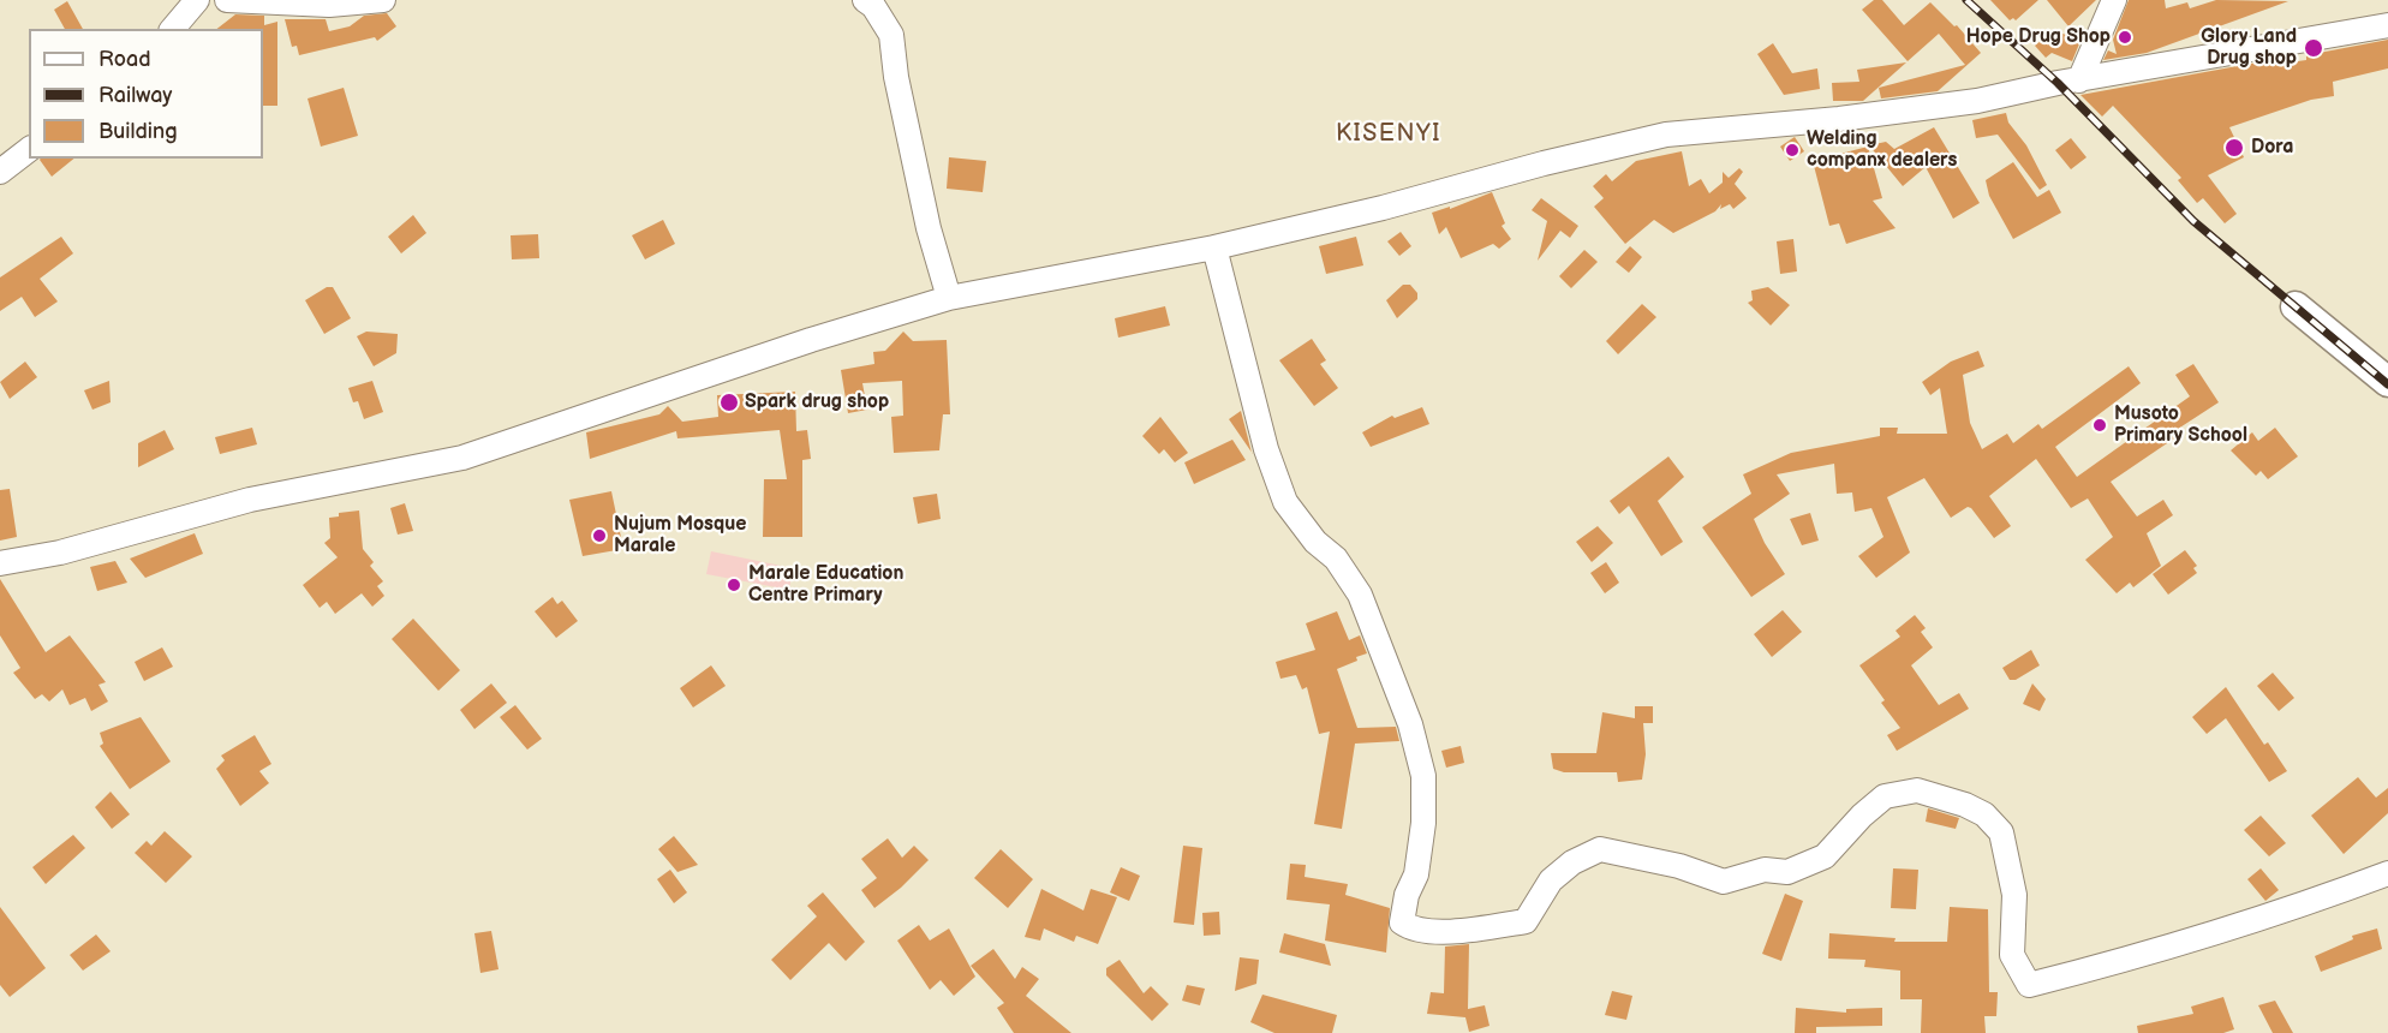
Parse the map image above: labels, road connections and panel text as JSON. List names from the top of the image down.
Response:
{
  "districts": ["KISENYI"],
  "places": [
    "Hope Drug Shop",
    "Glory Land Drug shop",
    "Dora",
    "Welding companx dealers",
    "Spark drug shop",
    "Musoto Primary School",
    "Nujum Mosque Marale",
    "Marale Education Centre Primary"
  ],
  "legend": ["Road", "Railway", "Building"]
}
